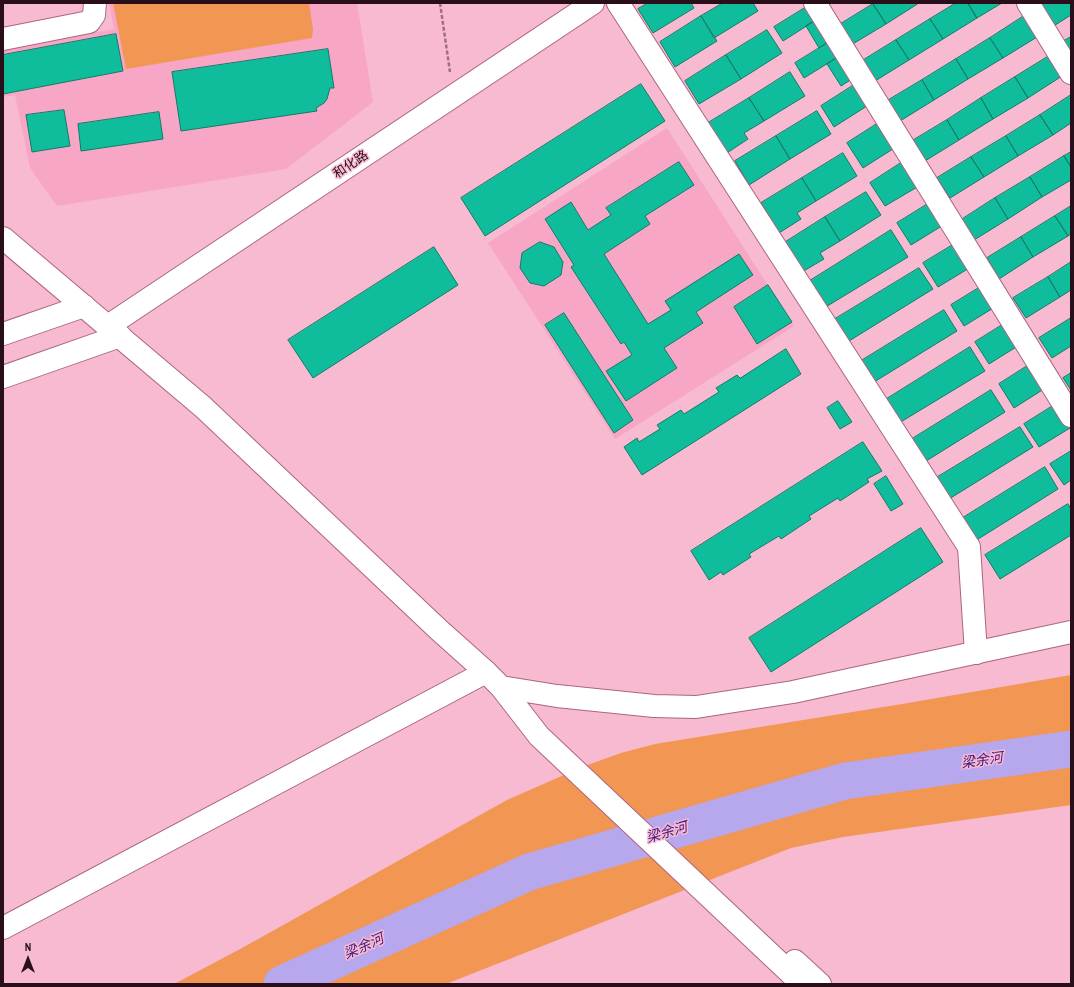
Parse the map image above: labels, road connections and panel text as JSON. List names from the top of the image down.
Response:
{
  "streets": {
    "street": ["和化路"]
  },
  "water": ["梁余河"],
  "north": "top"
}
